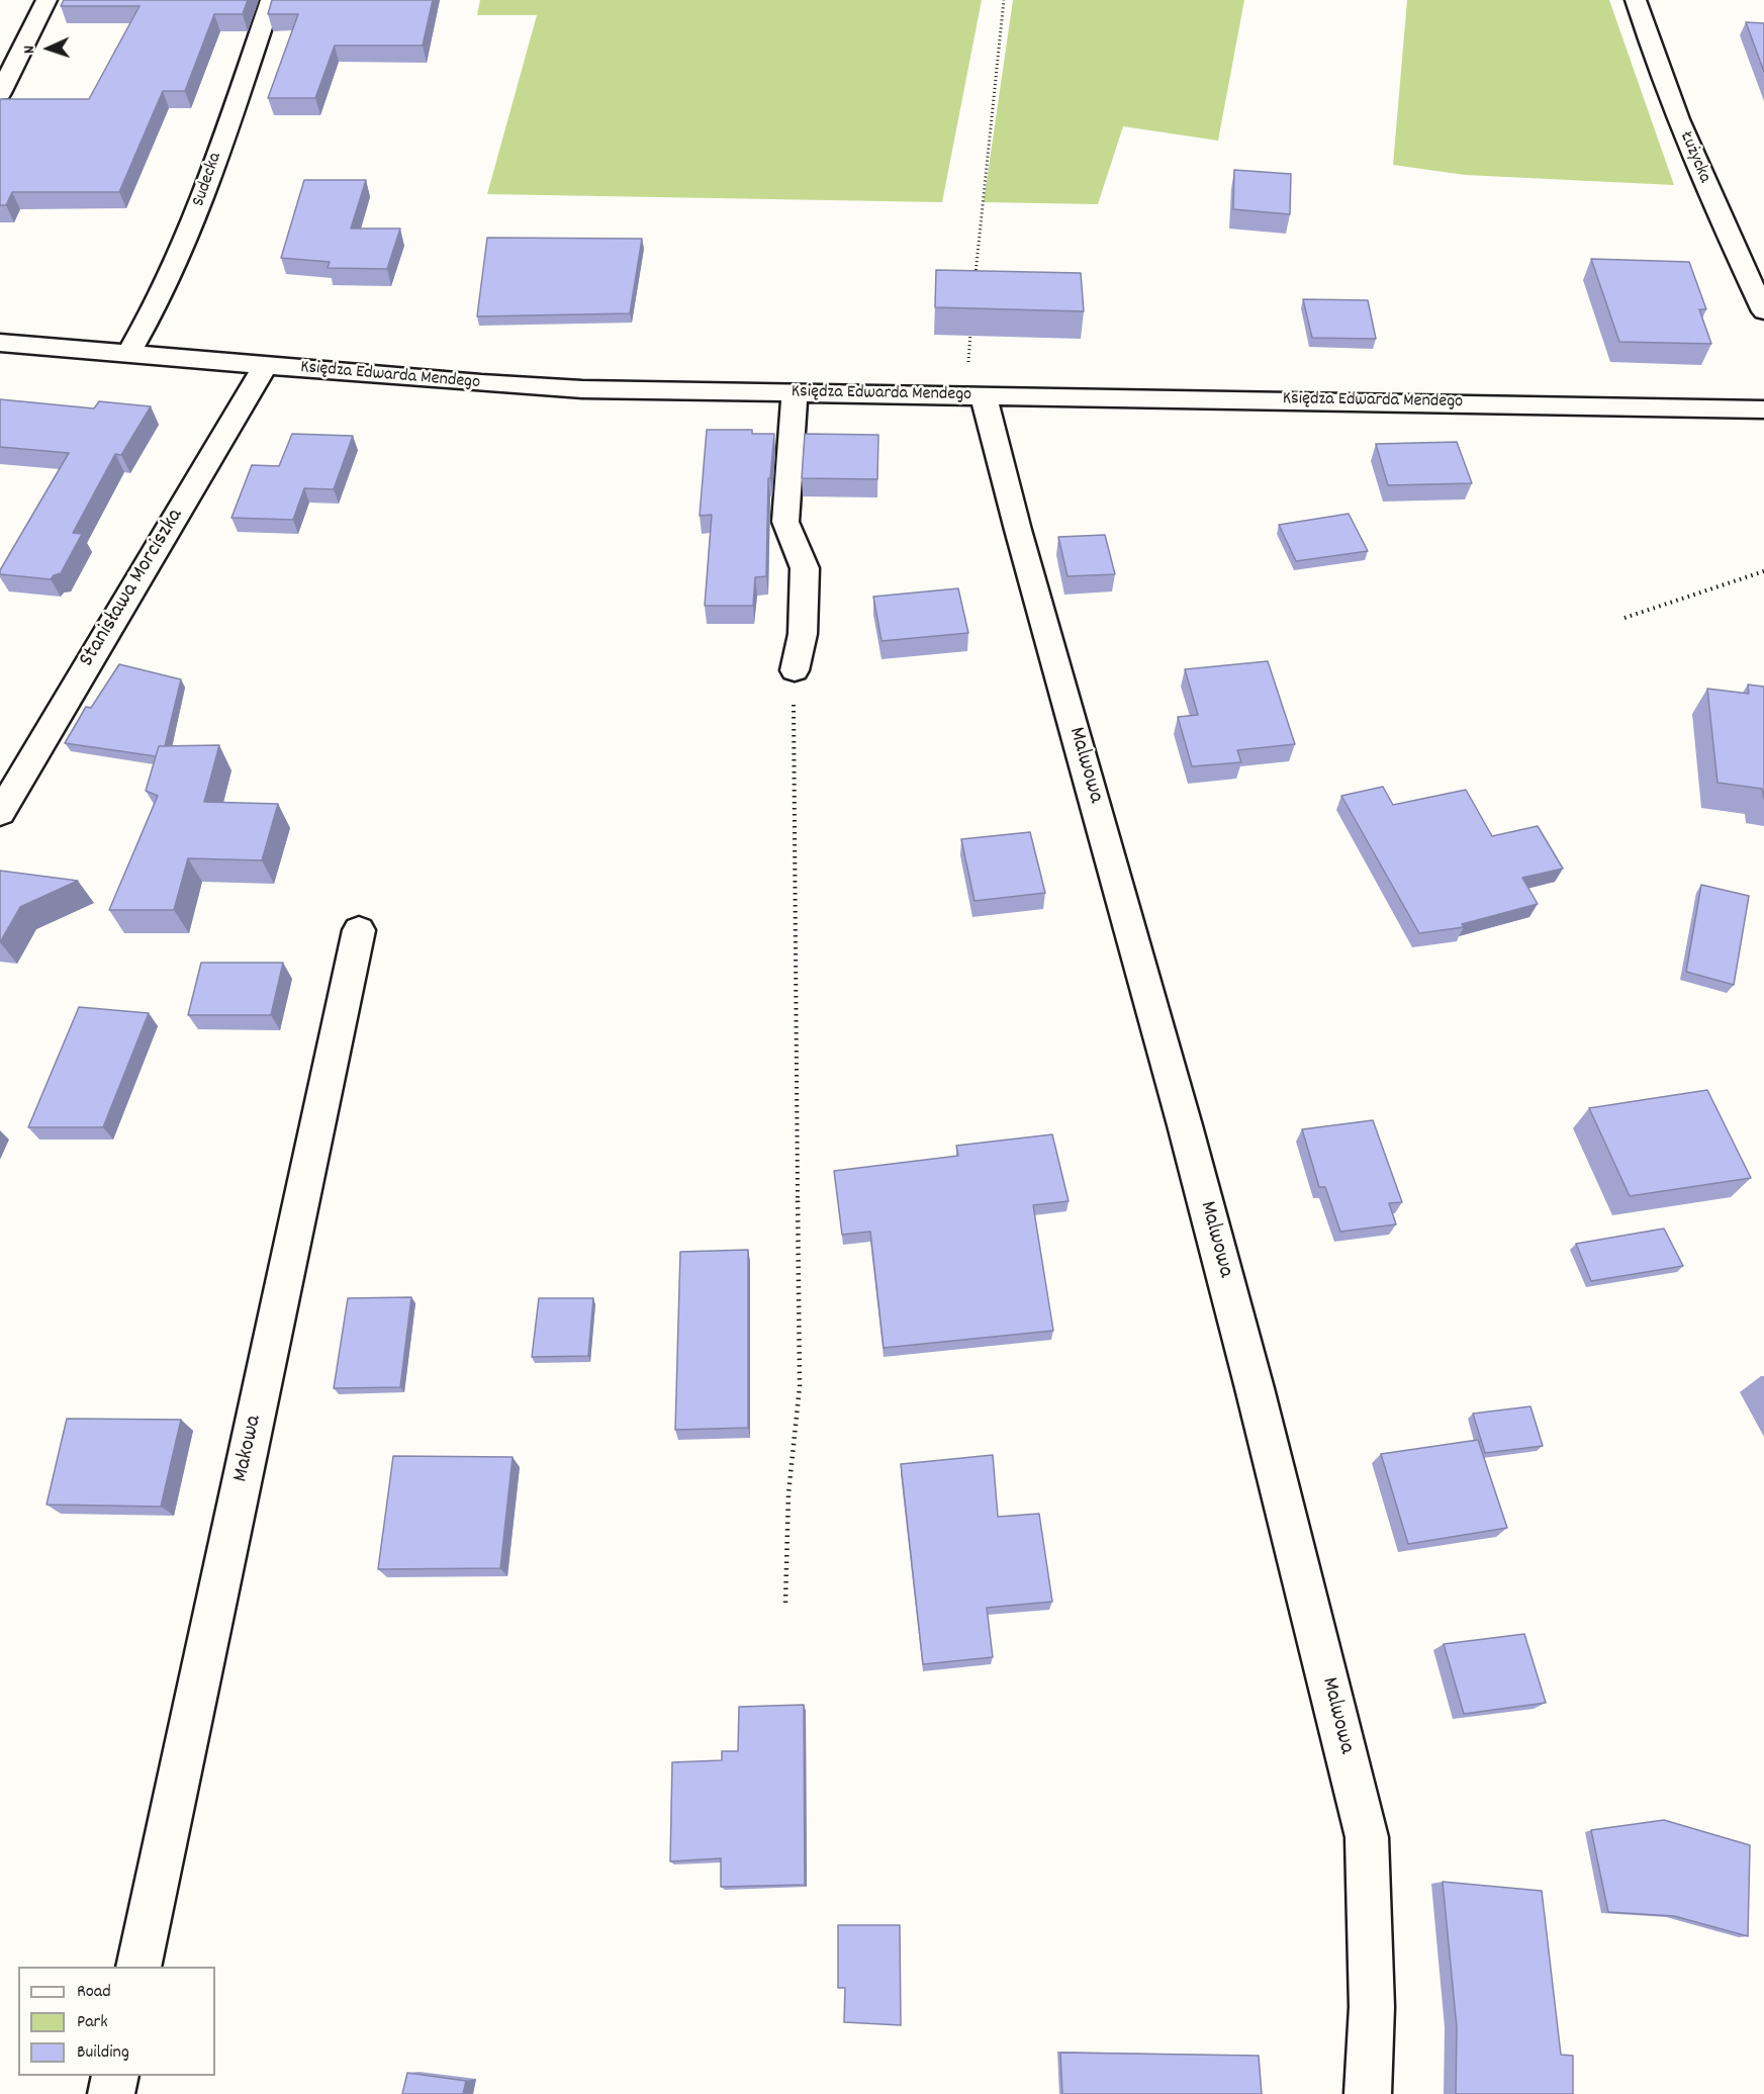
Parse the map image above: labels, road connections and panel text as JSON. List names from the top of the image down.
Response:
{
  "streets": {
    "street": [
      "Łużycka",
      "Sudecka",
      "Księdza Edwarda Mendego",
      "Stanisława Morciszka",
      "Malwowa",
      "Makowa"
    ]
  },
  "crossings": [
    ["Sudecka", "Księdza Edwarda Mendego"],
    ["Księdza Edwarda Mendego", "Stanisława Morciszka"],
    ["Księdza Edwarda Mendego", "Malwowa"]
  ],
  "legend": ["Road", "Park", "Building"],
  "north": "left"
}
